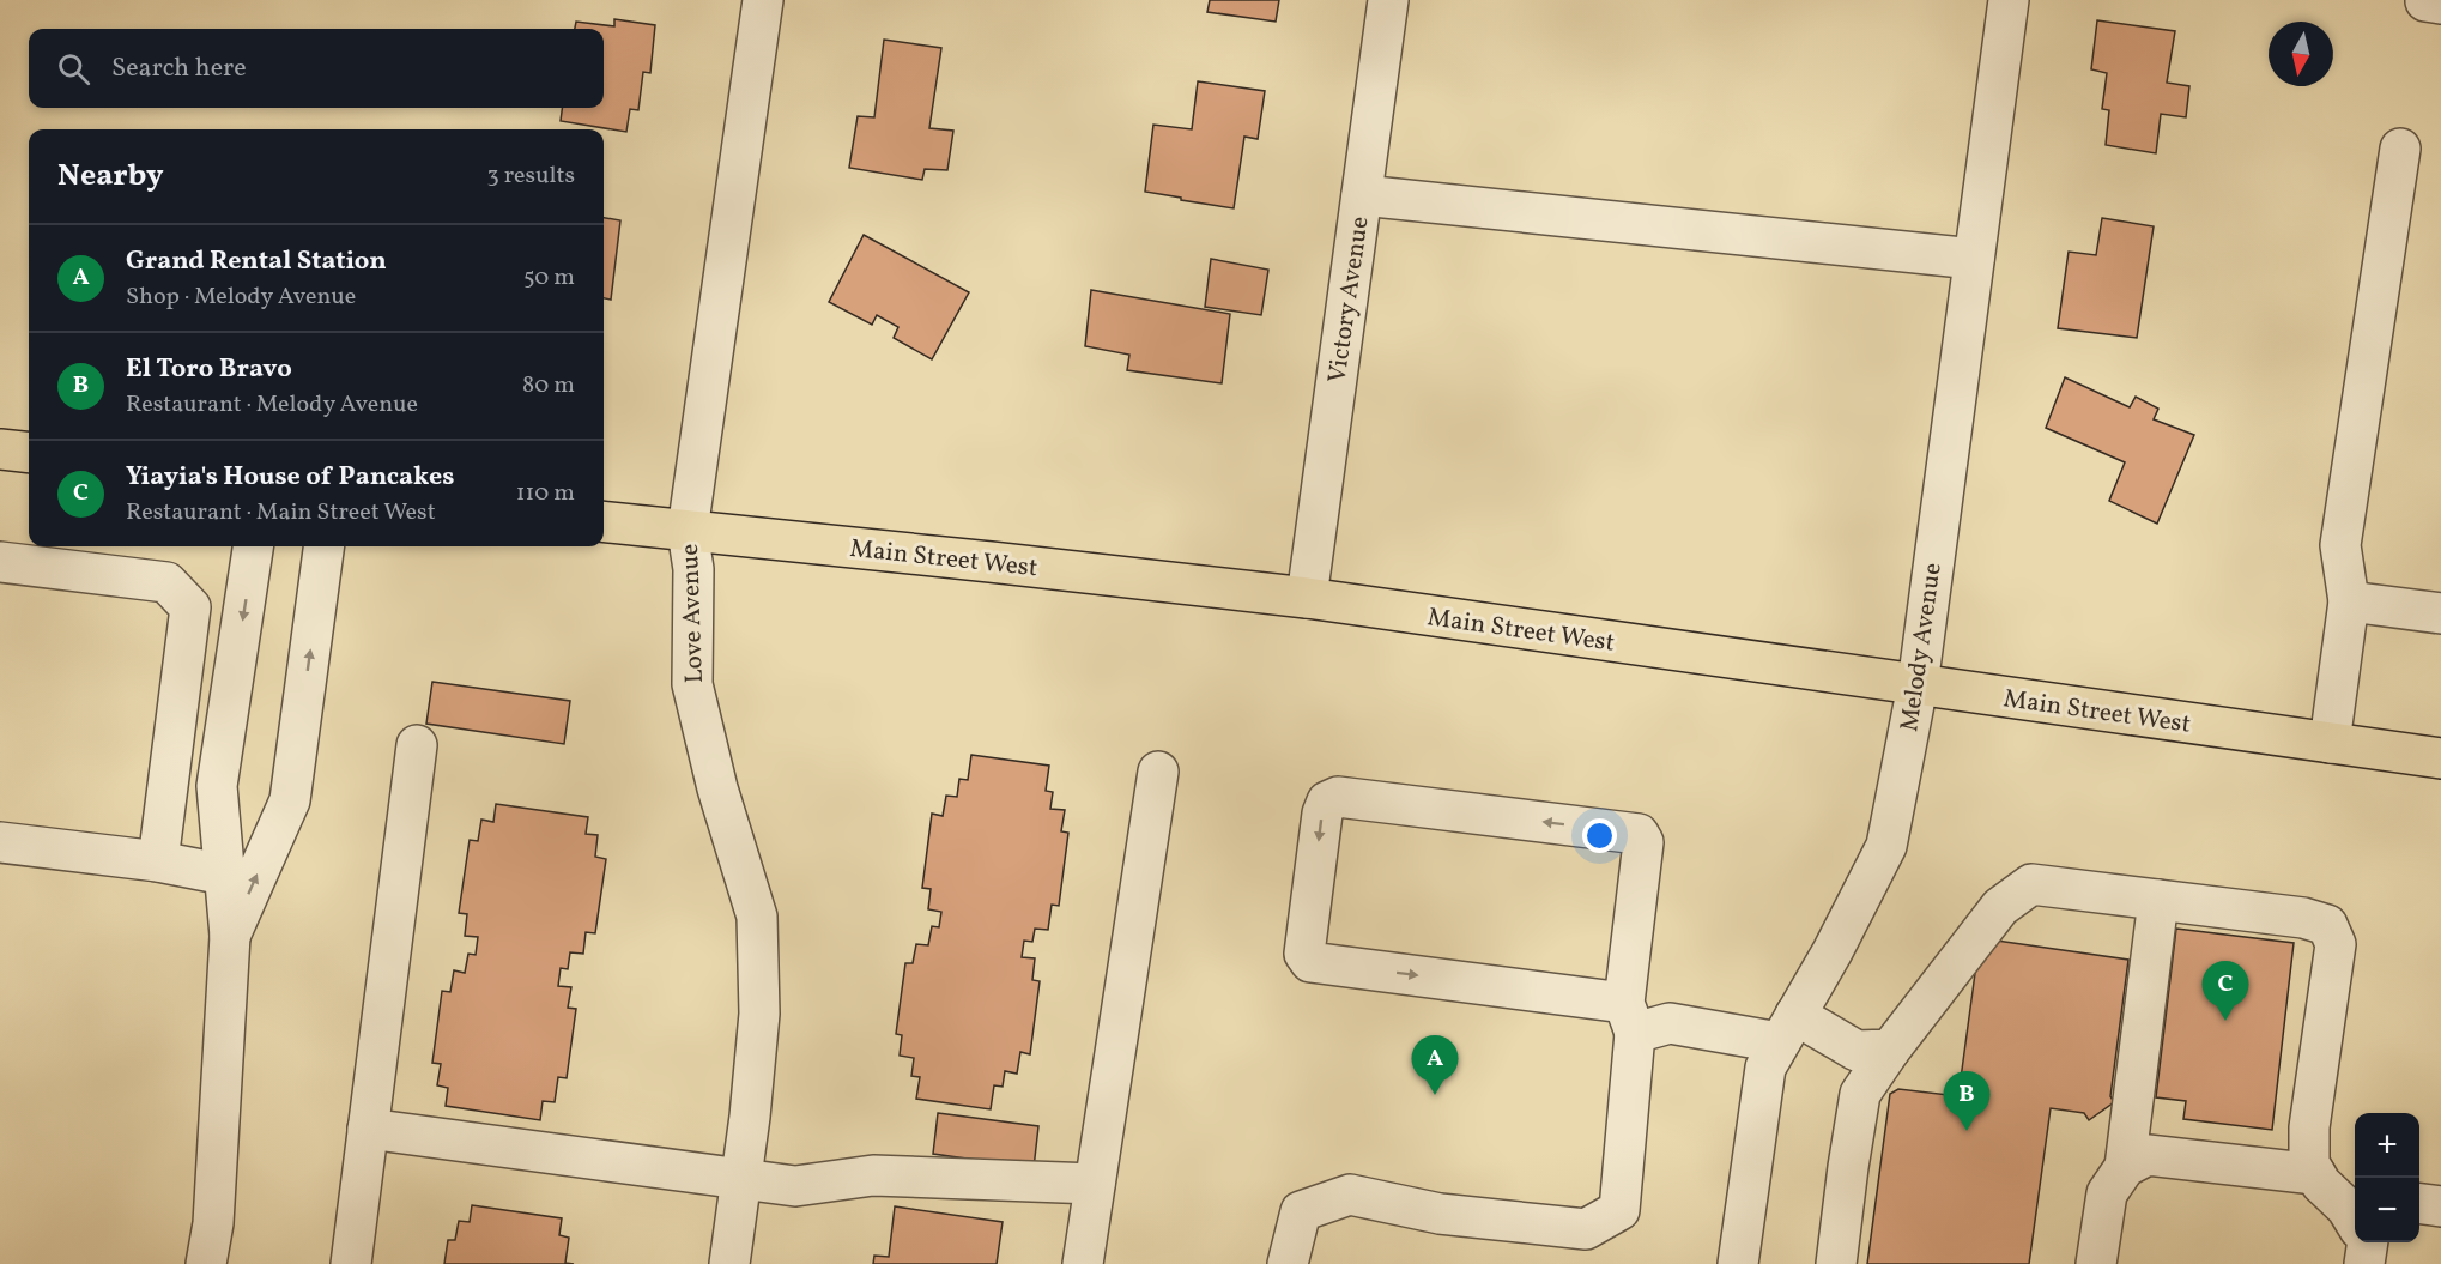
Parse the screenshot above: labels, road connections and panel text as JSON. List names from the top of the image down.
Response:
{
  "streets": {
    "main road": ["Main Street West"],
    "street": ["Victory Avenue", "Love Avenue", "Melody Avenue"]
  },
  "crossings": [
    ["Victory Avenue", "Main Street West"],
    ["Main Street West", "Love Avenue"],
    ["Main Street West", "Melody Avenue"]
  ],
  "north": "bottom",
  "page": {
    "search": "Search here",
    "heading": ["Nearby", "3 results"],
    "list": [
      {
        "mark": "A",
        "name": "Grand Rental Station",
        "note": "Shop · Melody Avenue",
        "value": "50 m"
      },
      {
        "mark": "B",
        "name": "El Toro Bravo",
        "note": "Restaurant · Melody Avenue",
        "value": "80 m"
      },
      {
        "mark": "C",
        "name": "Yiayia's House of Pancakes",
        "note": "Restaurant · Main Street West",
        "value": "110 m"
      }
    ],
    "pins": ["C", "A", "B"],
    "map_buttons": ["+", "−"]
  }
}
